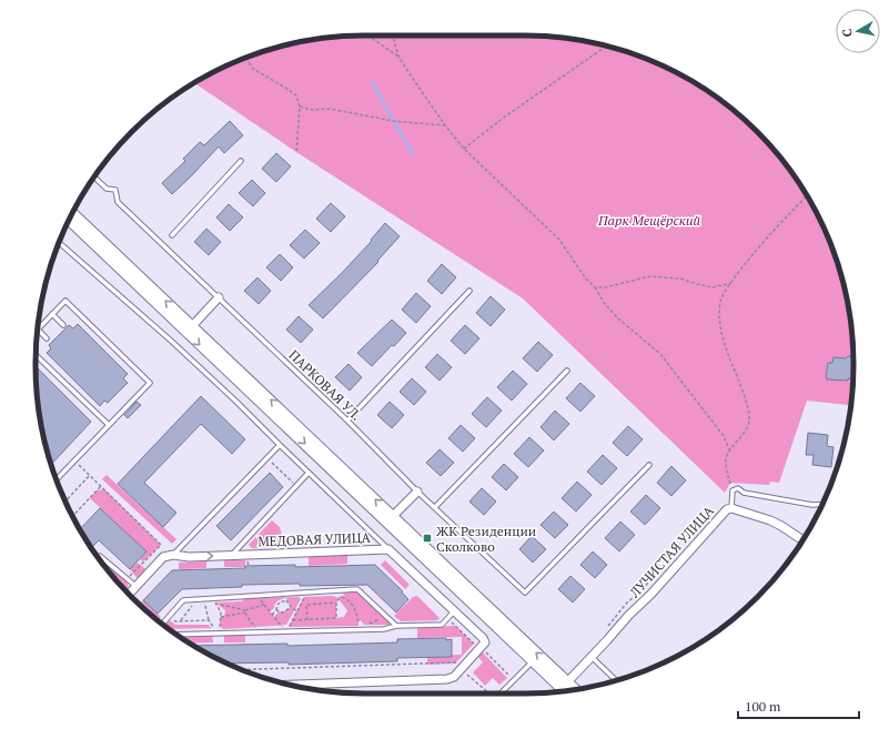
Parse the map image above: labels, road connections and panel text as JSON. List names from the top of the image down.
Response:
{
  "streets": {
    "street": ["МЕДОВАЯ УЛИЦА", "ЛУЧИСТАЯ УЛИЦА"],
    "lane": ["ПАРКОВАЯ УЛ."]
  },
  "parks": ["Парк Мещёрский"],
  "places": {
    "transit": ["ЖК Резиденции Сколково"]
  },
  "scale_bar": "100 m",
  "north": "left"
}
